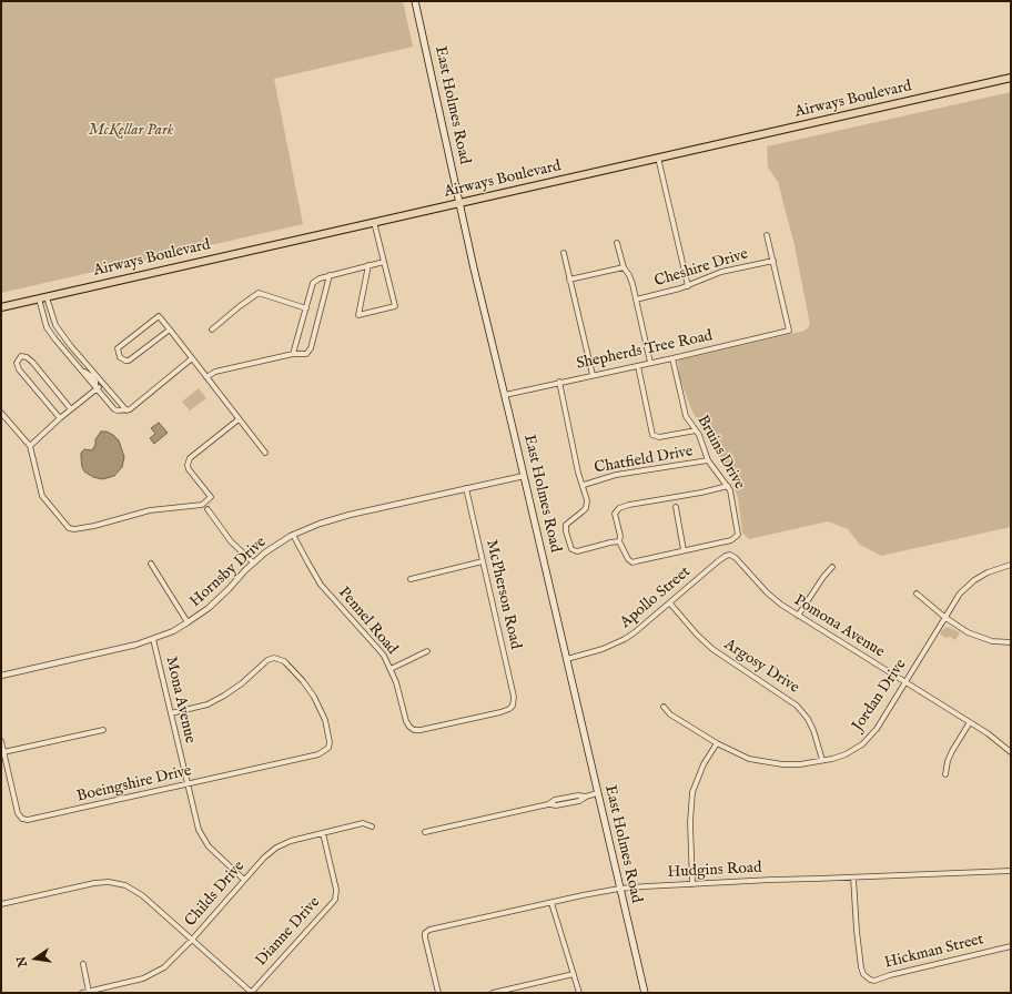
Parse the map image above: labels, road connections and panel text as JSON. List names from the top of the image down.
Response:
{
  "streets": {
    "main road": ["Airways Boulevard", "East Holmes Road"],
    "street": [
      "Cheshire Drive",
      "Shepherds Tree Road",
      "Bruins Drive",
      "Chatfield Drive",
      "Hornsby Drive",
      "McPherson Road",
      "Apollo Street",
      "Pennel Road",
      "Pomona Avenue",
      "Argosy Drive",
      "Jordan Drive",
      "Mona Avenue",
      "Boeingshire Drive",
      "Hudgins Road",
      "Childs Drive",
      "Dianne Drive",
      "Hickman Street"
    ]
  },
  "crossings": [
    ["Airways Boulevard", "East Holmes Road"],
    ["East Holmes Road", "Shepherds Tree Road"],
    ["East Holmes Road", "Hornsby Drive"],
    ["East Holmes Road", "Apollo Street"],
    ["East Holmes Road", "Hudgins Road"],
    ["Cheshire Drive", "Shepherds Tree Road"],
    ["Shepherds Tree Road", "Bruins Drive"],
    ["Bruins Drive", "Chatfield Drive"],
    ["Hornsby Drive", "McPherson Road"],
    ["Hornsby Drive", "Pennel Road"],
    ["Hornsby Drive", "Mona Avenue"],
    ["McPherson Road", "Pennel Road"],
    ["Apollo Street", "Pomona Avenue"],
    ["Apollo Street", "Argosy Drive"],
    ["Pomona Avenue", "Jordan Drive"],
    ["Argosy Drive", "Jordan Drive"],
    ["Mona Avenue", "Boeingshire Drive"],
    ["Mona Avenue", "Childs Drive"],
    ["Hudgins Road", "Hickman Street"],
    ["Childs Drive", "Dianne Drive"]
  ],
  "parks": ["McKellar Park"],
  "north": "left"
}
